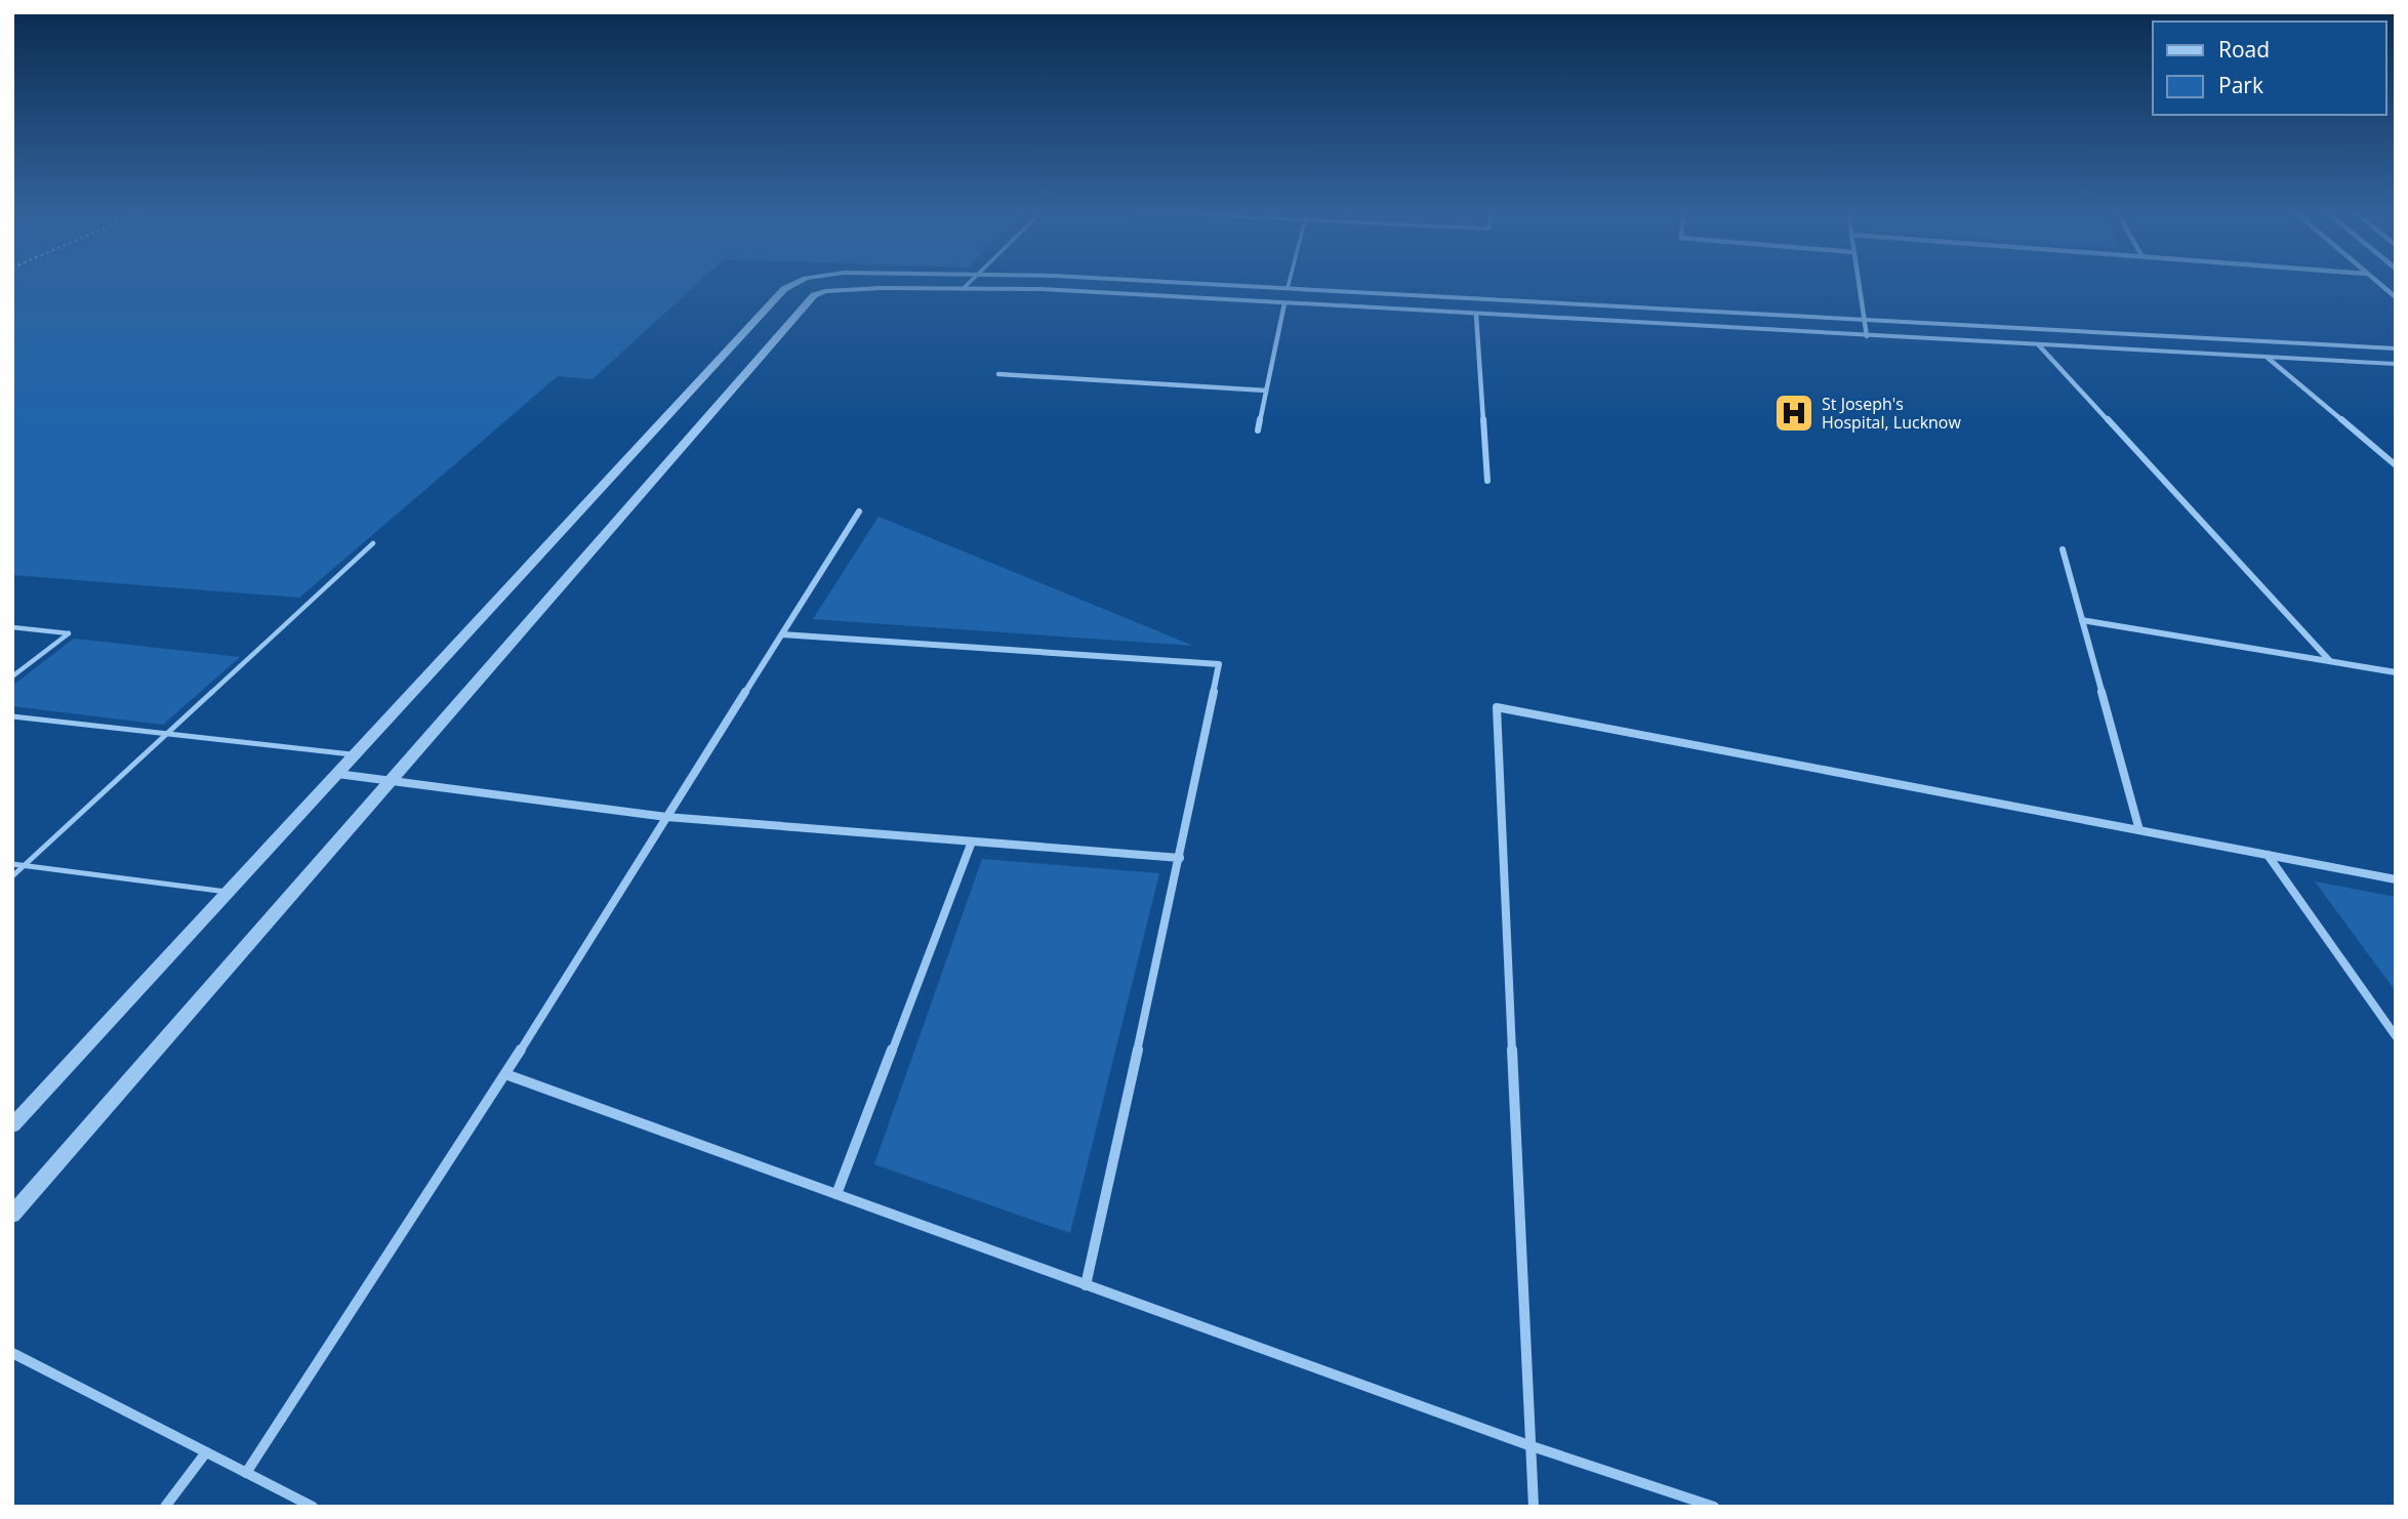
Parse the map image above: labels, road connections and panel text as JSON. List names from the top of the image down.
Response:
{
  "places": {
    "hospital": ["St Joseph's Hospital, Lucknow"]
  },
  "legend": ["Road", "Park"]
}
